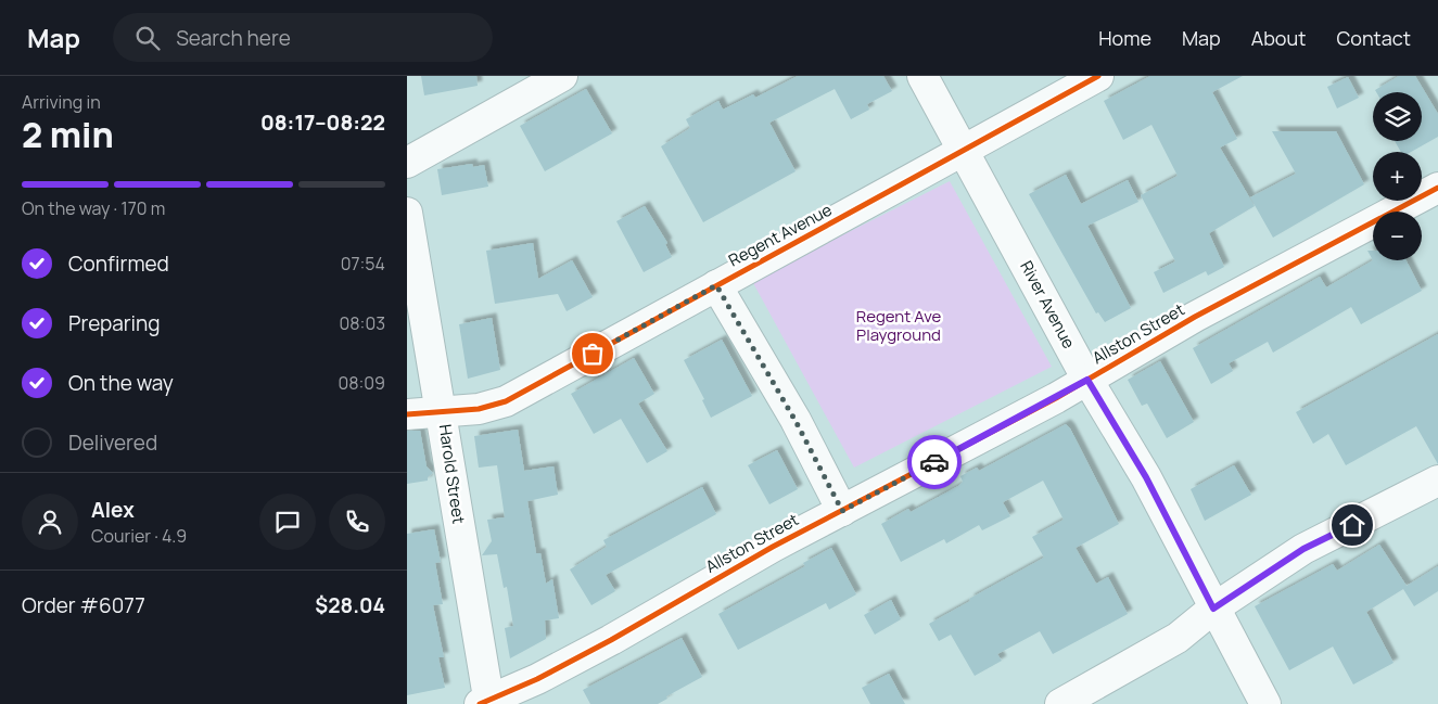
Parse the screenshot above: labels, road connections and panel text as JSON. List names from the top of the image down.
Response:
{
  "streets": {
    "street": [
      "Regent Avenue",
      "River Avenue",
      "Allston Street",
      "Harold Street"
    ]
  },
  "crossings": [
    ["Regent Avenue", "River Avenue"],
    ["Regent Avenue", "Harold Street"],
    ["River Avenue", "Allston Street"],
    ["Allston Street", "Harold Street"]
  ],
  "parks": ["Regent Ave Playground"],
  "page": {
    "header": "Map",
    "search": "Search here",
    "nav": [
      "Home",
      "Map",
      "About",
      "Contact"
    ],
    "heading": ["2 min", "Arriving in", "08:17–08:22"],
    "panel": [
      "Alex",
      "Courier · 4.9",
      "Order #6077",
      "$28.04"
    ],
    "map_buttons": ["+", "−"],
    "bar": "On the way · 170 m",
    "list": [
      ["Confirmed", "07:54"],
      ["Preparing", "08:03"],
      ["On the way", "08:09"],
      "Delivered"
    ]
  }
}
